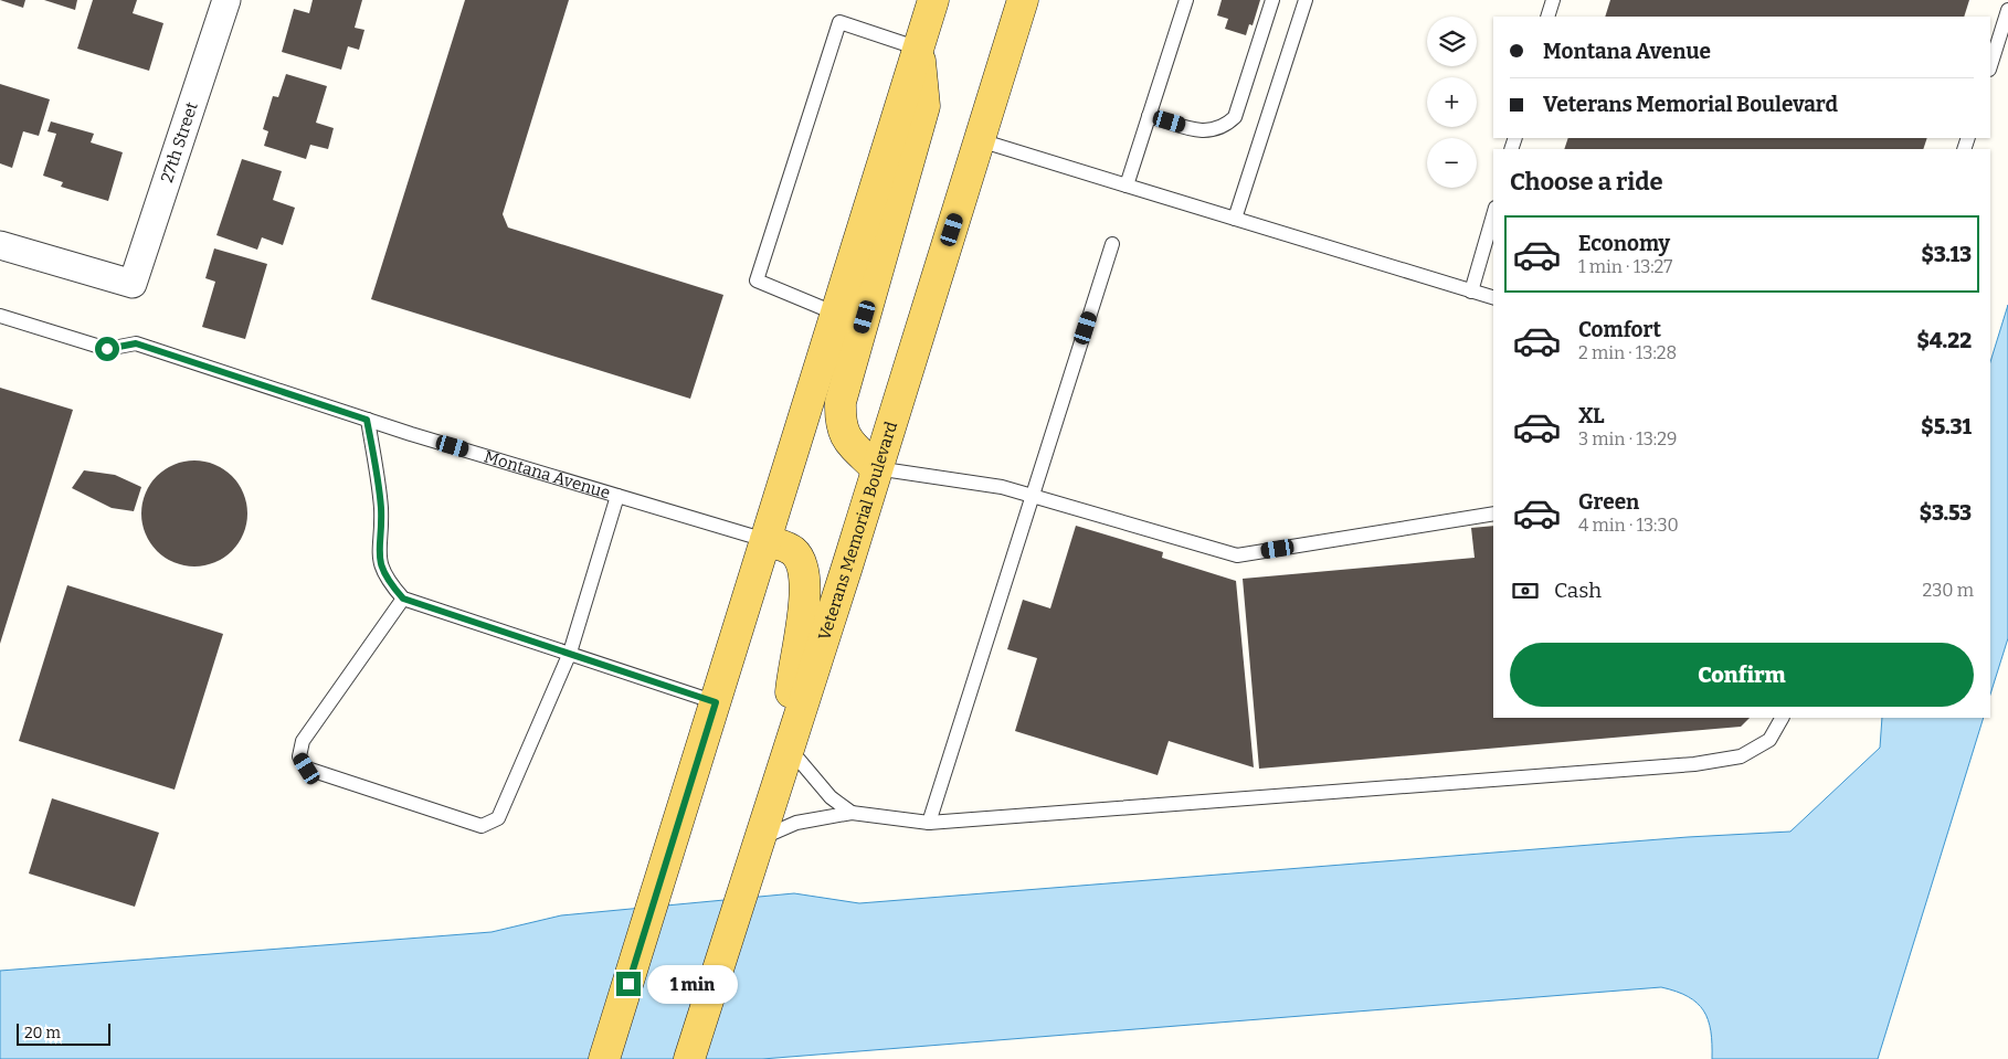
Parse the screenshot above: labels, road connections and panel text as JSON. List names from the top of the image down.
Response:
{
  "streets": {
    "main road": ["Veterans Memorial Boulevard"],
    "street": ["27th Street"],
    "lane": ["Montana Avenue"]
  },
  "scale_bar": "20 m",
  "page": {
    "map_buttons": ["+", "−"],
    "banner": ["Montana Avenue", "Veterans Memorial Boulevard"],
    "heading": "Choose a ride",
    "list": [
      {
        "name": "Economy",
        "note": "1 min · 13:27",
        "value": "$3.13"
      },
      {
        "name": "Comfort",
        "note": "2 min · 13:28",
        "value": "$4.22"
      },
      {
        "name": "XL",
        "note": "3 min · 13:29",
        "value": "$5.31"
      },
      {
        "name": "Green",
        "note": "4 min · 13:30",
        "value": "$3.53"
      }
    ],
    "pay": ["Cash", "230 m"],
    "buttons": "Confirm",
    "bubble": "1 min",
    "scale": "20 m"
  }
}
